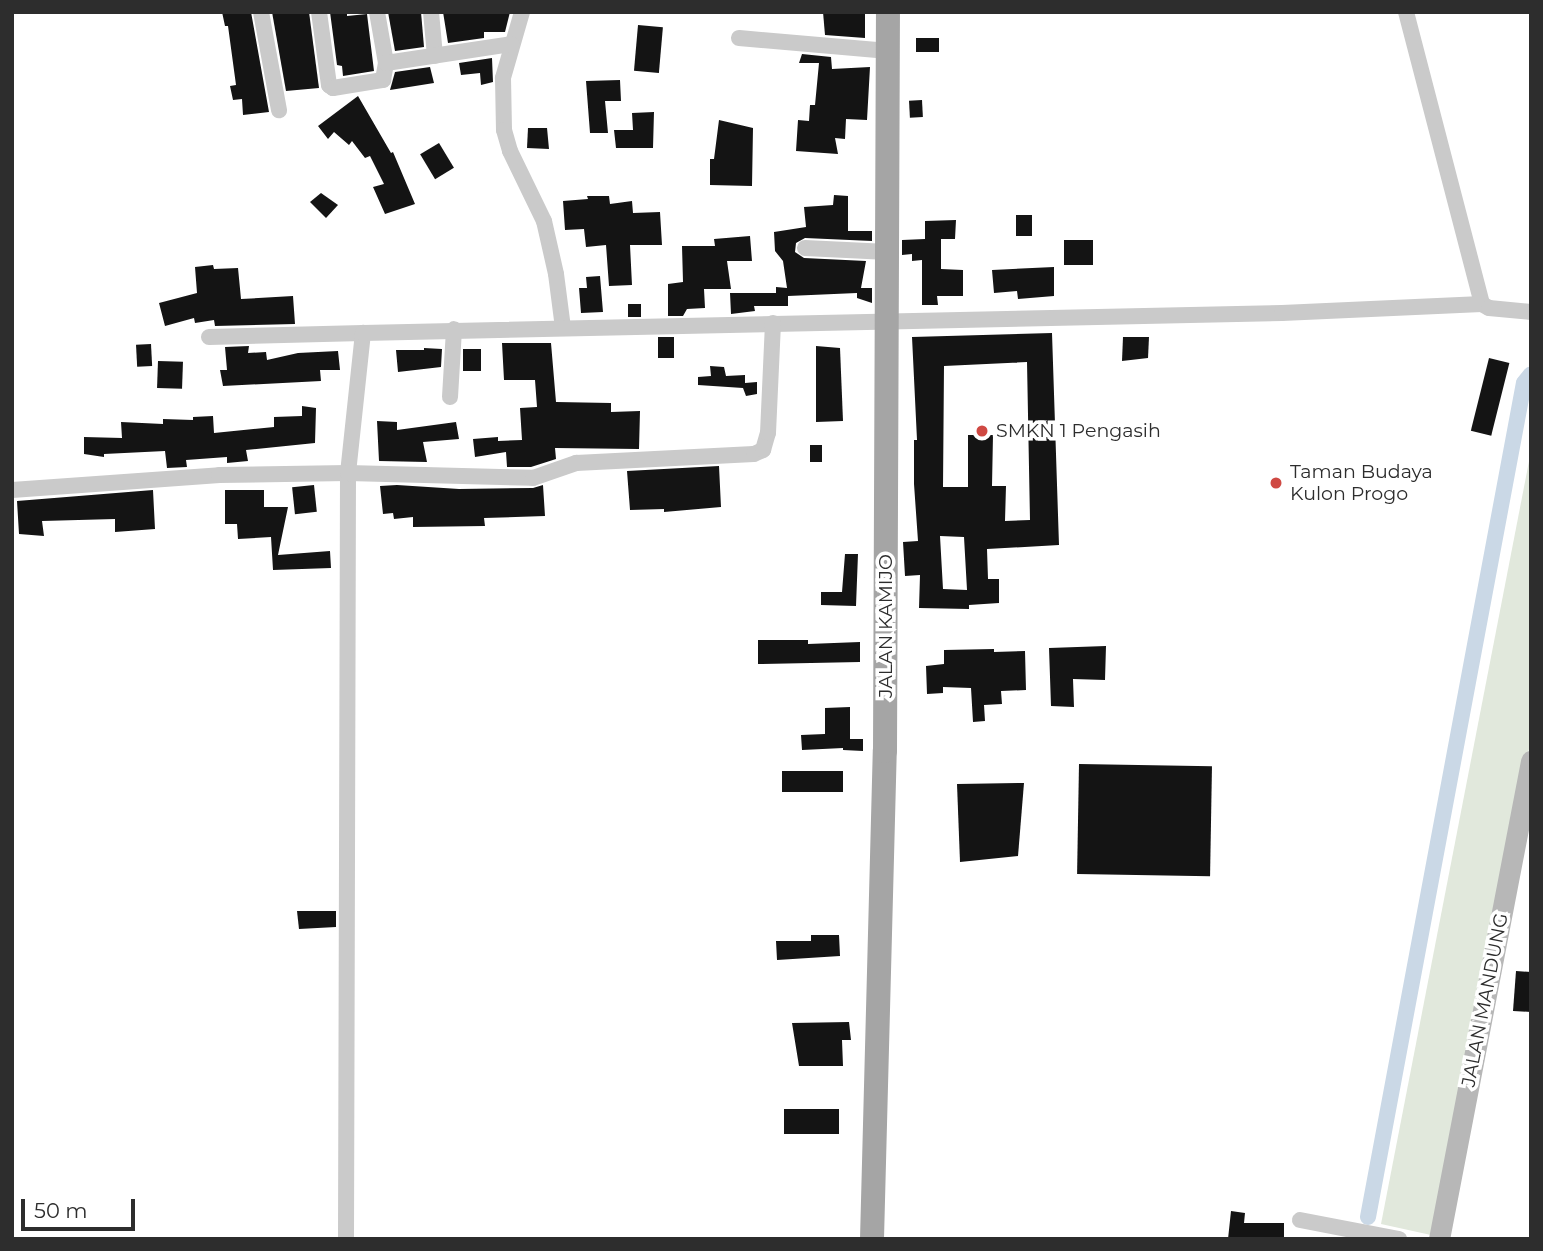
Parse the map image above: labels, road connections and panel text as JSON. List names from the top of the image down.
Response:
{
  "streets": {
    "main road": ["JALAN KAMIJO", "JALAN MANDUNG"]
  },
  "places": ["SMKN 1 Pengasih", "Taman Budaya Kulon Progo"],
  "scale_bar": "50 m"
}
